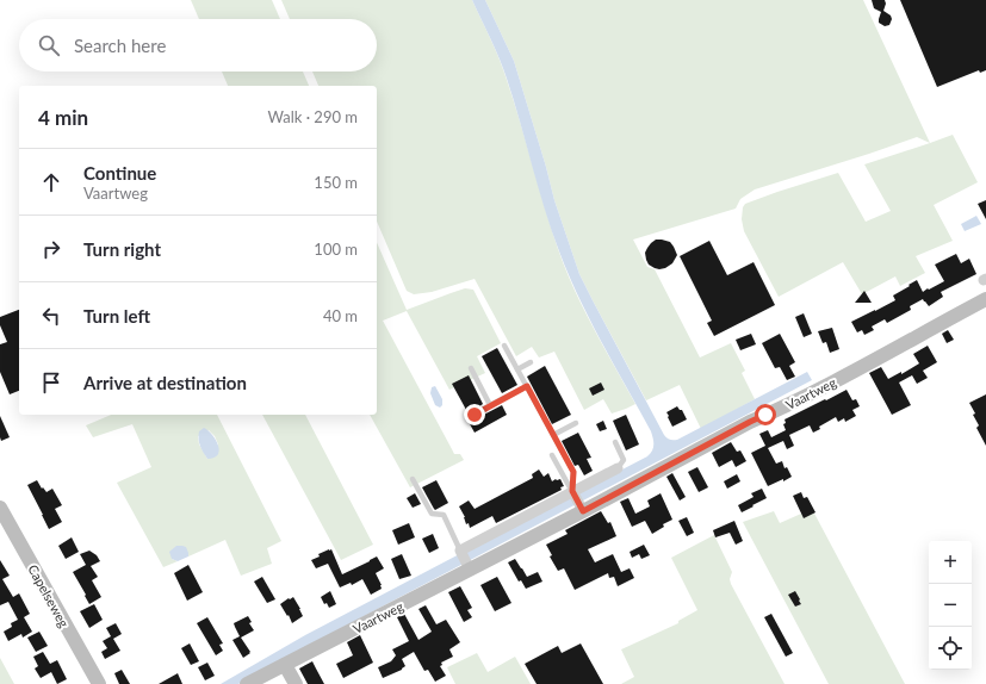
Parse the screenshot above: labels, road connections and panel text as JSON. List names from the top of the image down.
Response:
{
  "streets": {
    "street": ["Vaartweg", "Capelseweg"]
  },
  "page": {
    "search": "Search here",
    "heading": ["4 min", "Walk · 290 m"],
    "list": [
      ["Continue", "Vaartweg", "150 m"],
      ["Turn right", "100 m"],
      ["Turn left", "40 m"],
      "Arrive at destination"
    ],
    "map_buttons": ["+", "−"]
  }
}
